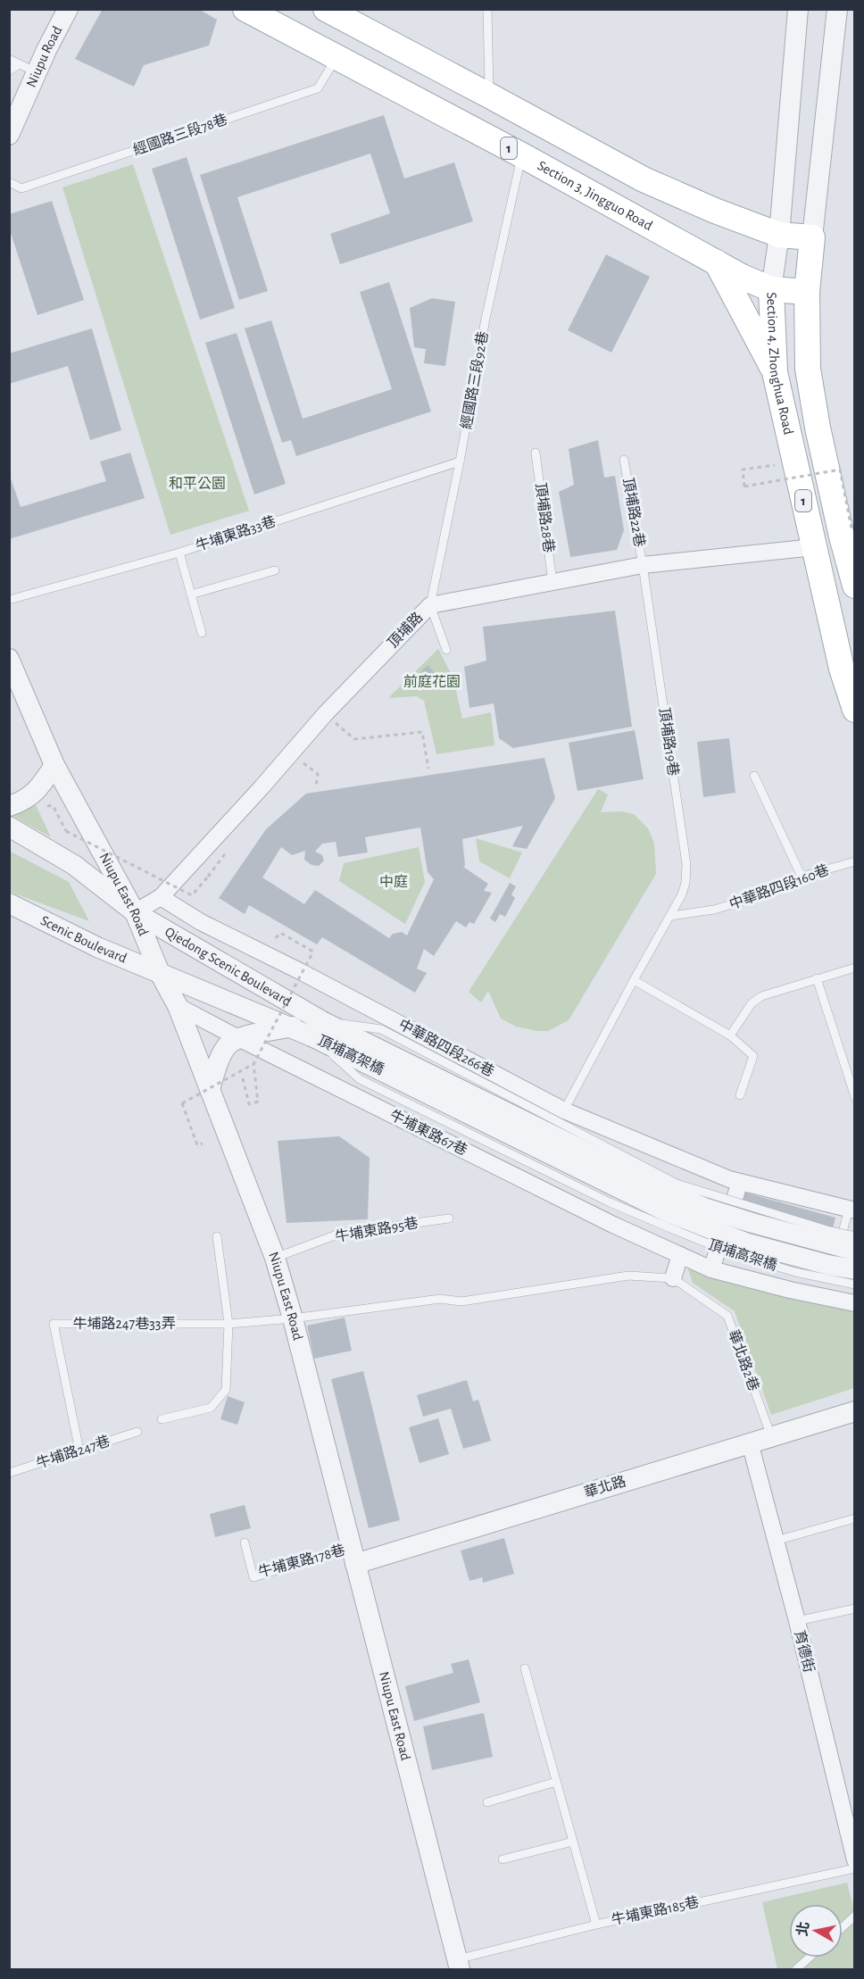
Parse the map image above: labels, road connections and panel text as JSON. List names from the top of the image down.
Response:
{
  "streets": {
    "main road": ["1", "Section 3, Jingguo Road", "Section 4, Zhonghua Road"],
    "street": [
      "Niupu Road",
      "頂埔路",
      "Niupu East Road",
      "Scenic Boulevard",
      "Qiedong Scenic Boulevard",
      "中華路四段266巷",
      "頂埔高架橋",
      "牛埔東路67巷",
      "華北路",
      "育德街"
    ],
    "lane": [
      "經國路三段78巷",
      "經國路三段92巷",
      "頂埔路22巷",
      "頂埔路28巷",
      "牛埔東路33巷",
      "頂埔路19巷",
      "中華路四段160巷",
      "牛埔東路95巷",
      "牛埔路247巷33弄",
      "華北路2巷",
      "牛埔路247巷",
      "牛埔東路178巷",
      "牛埔東路185巷"
    ]
  },
  "crossings": [
    ["經國路三段78巷", "Section 3, Jingguo Road"],
    ["Section 3, Jingguo Road", "Section 4, Zhonghua Road"],
    ["Section 3, Jingguo Road", "經國路三段92巷"],
    ["Section 4, Zhonghua Road", "頂埔路"],
    ["經國路三段92巷", "牛埔東路33巷"],
    ["經國路三段92巷", "頂埔路"],
    ["頂埔路22巷", "頂埔路"],
    ["頂埔路22巷", "頂埔路19巷"],
    ["頂埔路28巷", "頂埔路"],
    ["頂埔路", "頂埔路19巷"],
    ["頂埔路", "Niupu East Road"],
    ["頂埔路", "Qiedong Scenic Boulevard"],
    ["頂埔路", "中華路四段266巷"],
    ["頂埔路19巷", "中華路四段160巷"],
    ["頂埔路19巷", "中華路四段266巷"],
    ["Niupu East Road", "Scenic Boulevard"],
    ["Niupu East Road", "Qiedong Scenic Boulevard"],
    ["Niupu East Road", "牛埔東路67巷"],
    ["Niupu East Road", "牛埔東路95巷"],
    ["Niupu East Road", "華北路"],
    ["Niupu East Road", "牛埔東路178巷"],
    ["Niupu East Road", "牛埔東路185巷"],
    ["Scenic Boulevard", "Qiedong Scenic Boulevard"],
    ["Qiedong Scenic Boulevard", "頂埔高架橋"],
    ["牛埔路247巷33弄", "牛埔路247巷"],
    ["華北路2巷", "華北路"],
    ["華北路", "牛埔東路178巷"],
    ["華北路", "育德街"]
  ],
  "parks": ["和平公園", "前庭花園", "中庭"],
  "north": "left"
}
